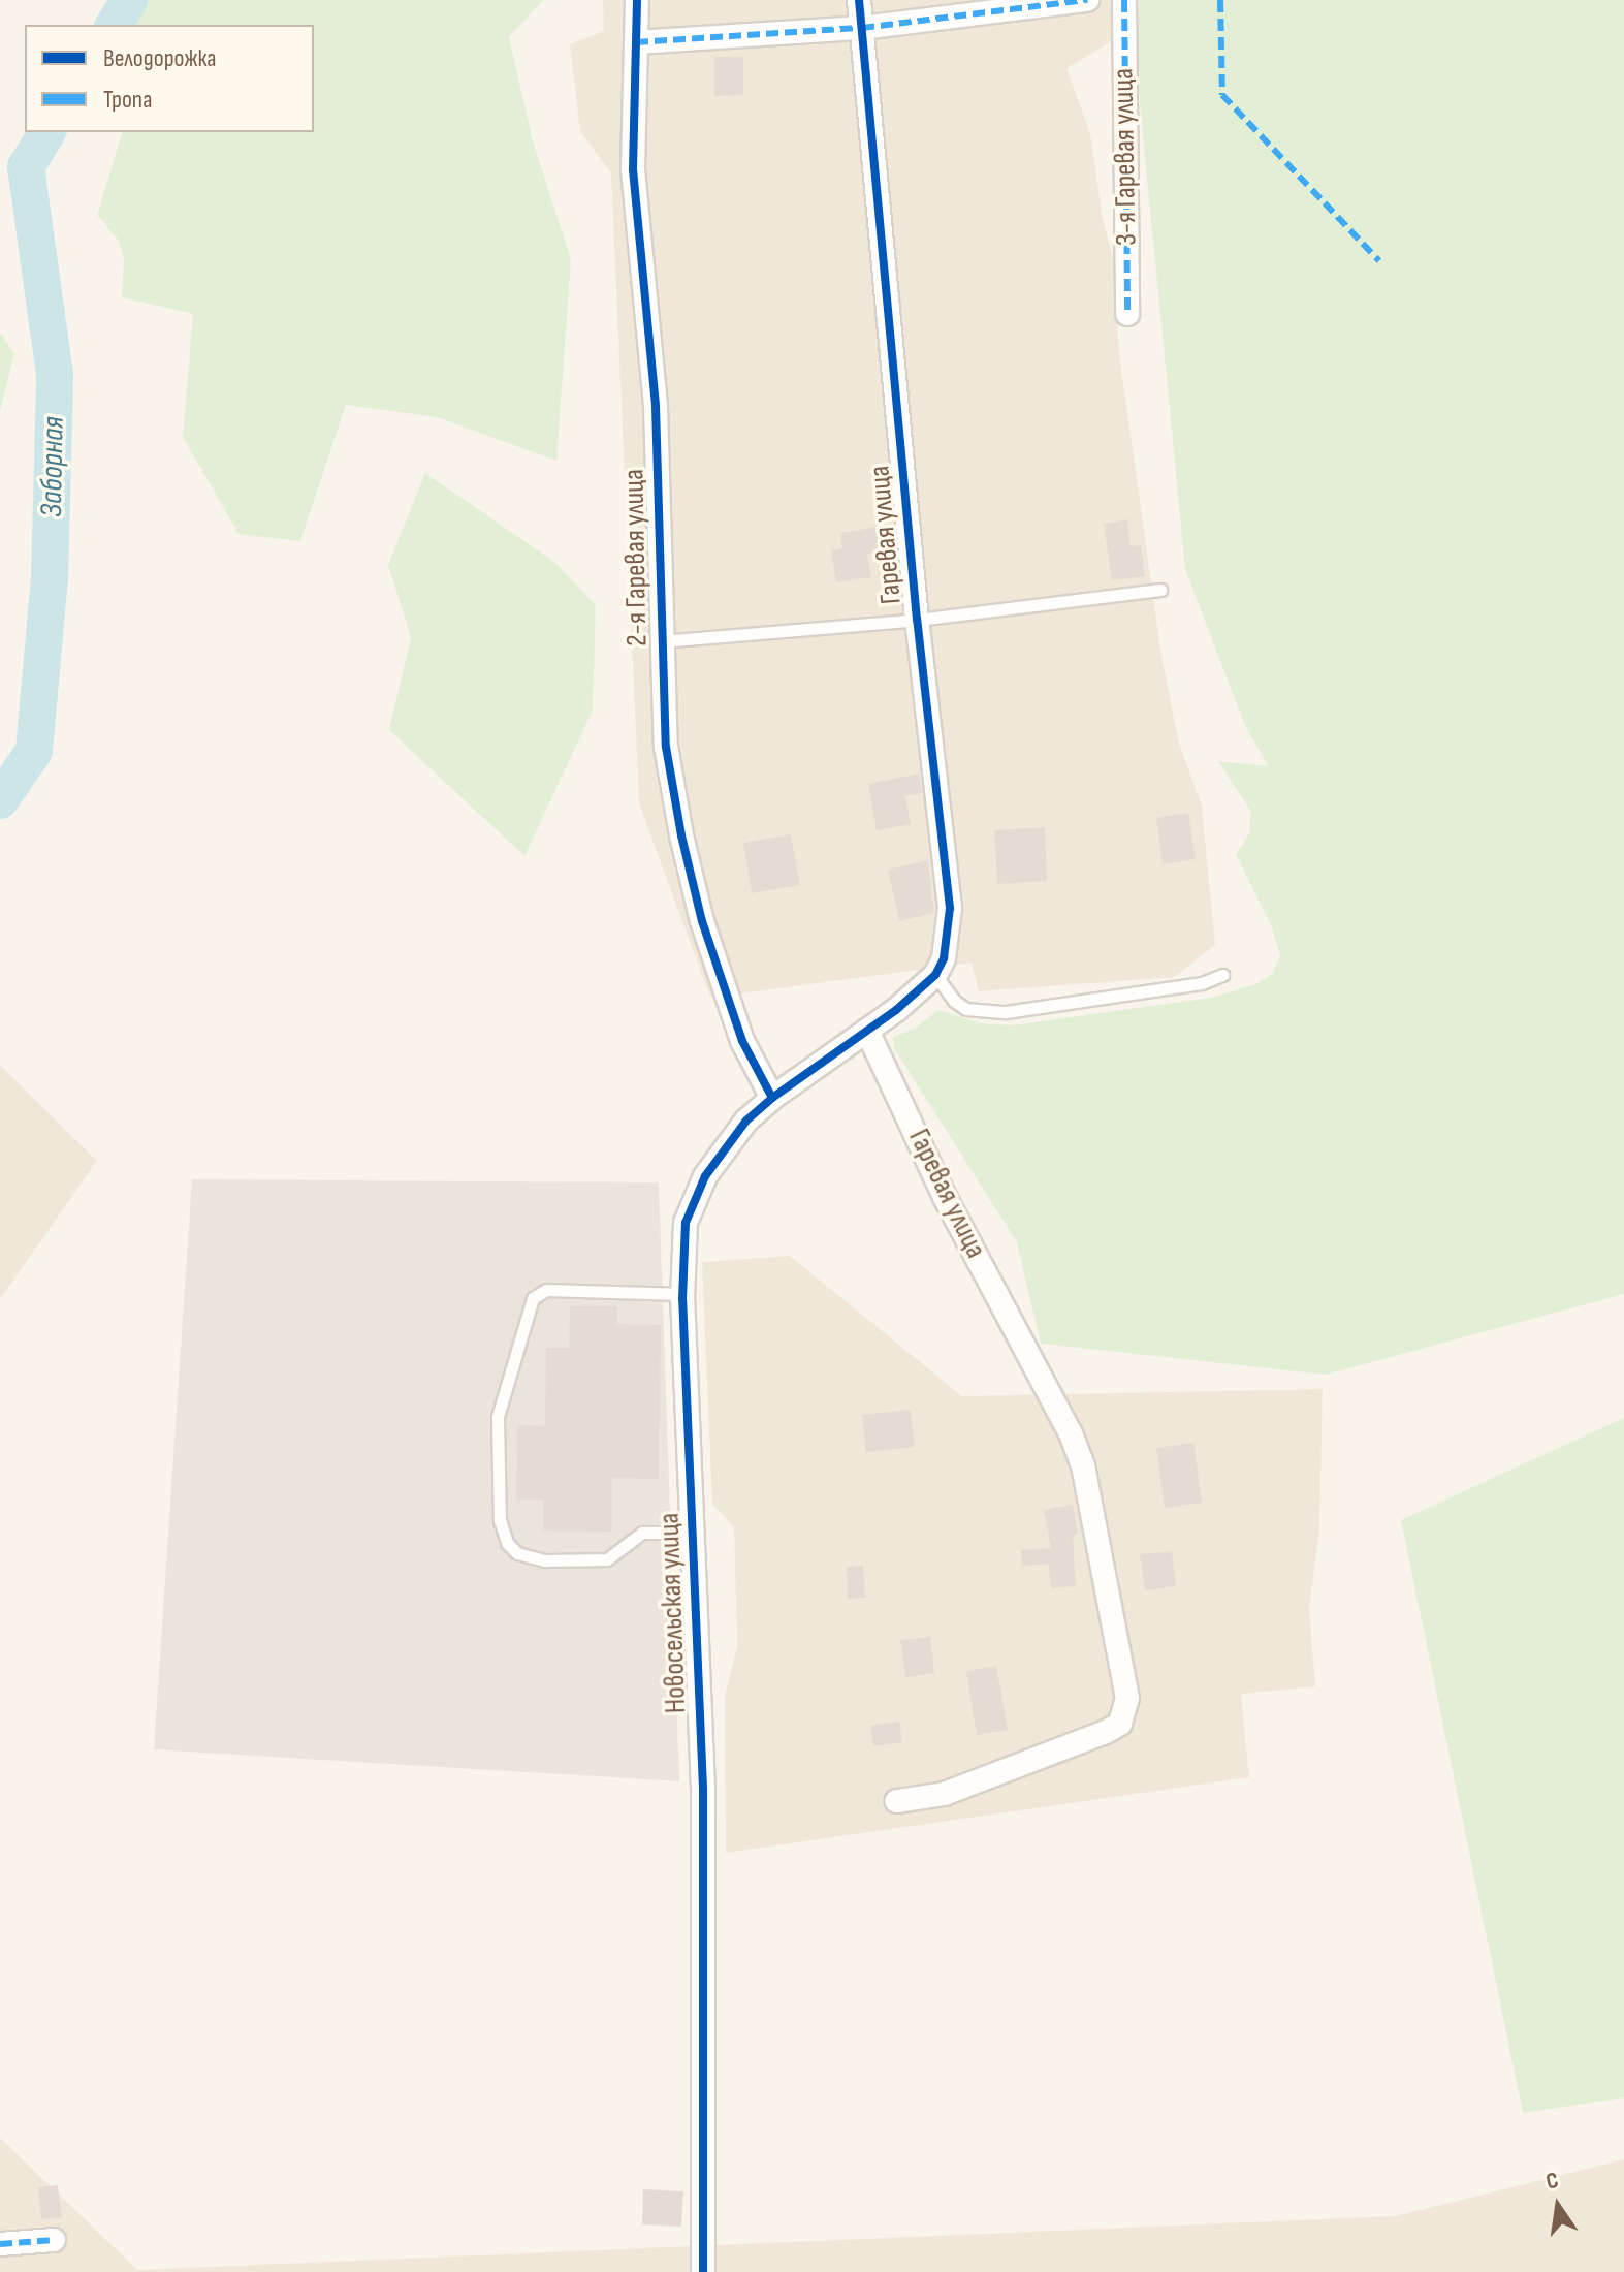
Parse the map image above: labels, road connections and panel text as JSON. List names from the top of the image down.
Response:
{
  "streets": {
    "street": [
      "3-я Гаревая улица",
      "Гаревая улица",
      "2-я Гаревая улица",
      "Новосельская улица"
    ]
  },
  "crossings": [
    ["Гаревая улица", "Новосельская улица"],
    ["2-я Гаревая улица", "Новосельская улица"]
  ],
  "water": ["Заборная"],
  "legend": ["Велодорожка", "Тропа"],
  "north": "top"
}
